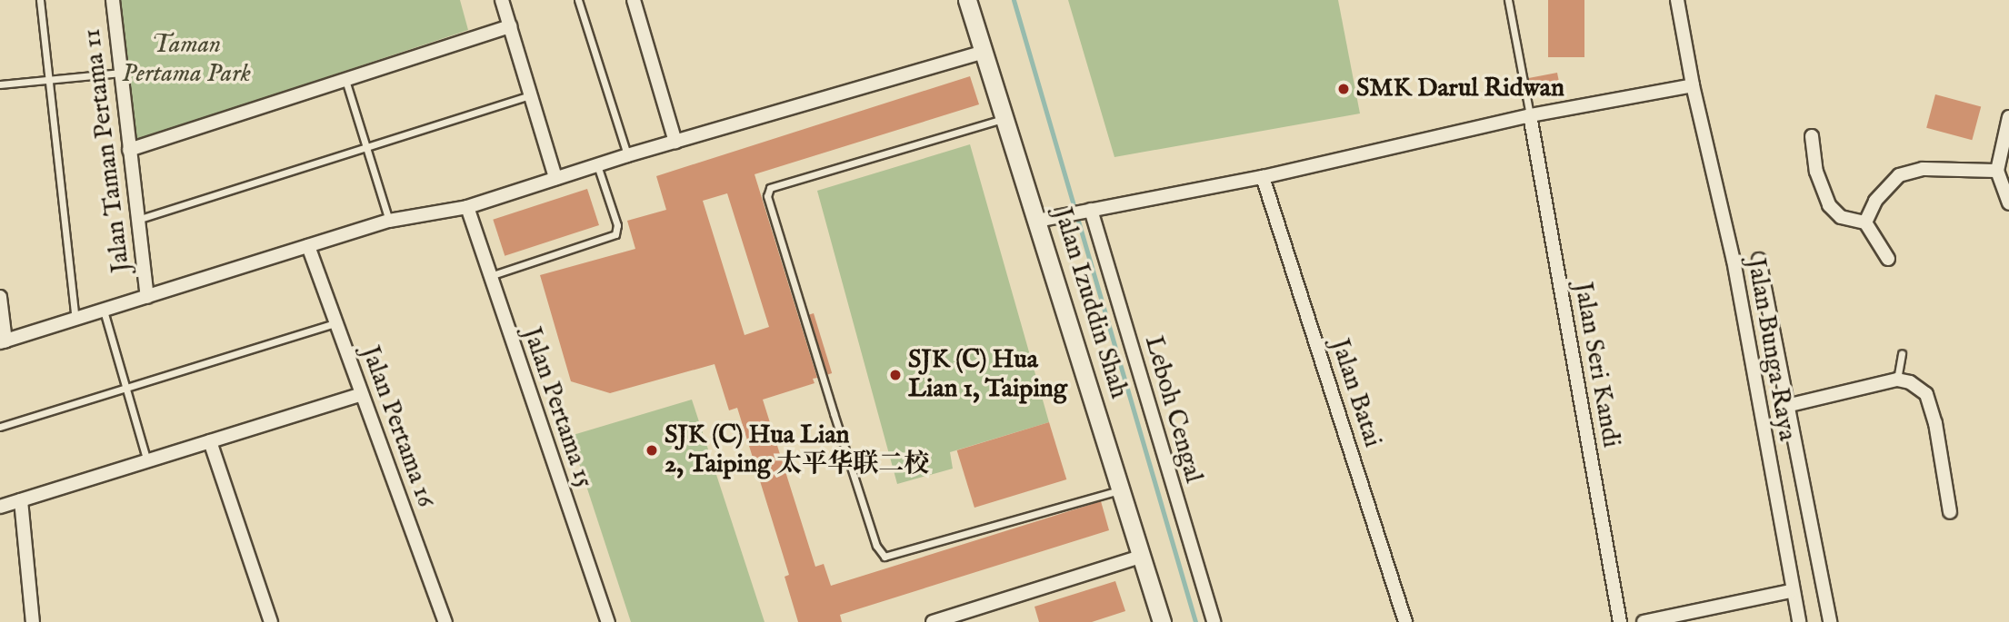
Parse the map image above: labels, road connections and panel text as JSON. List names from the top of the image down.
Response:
{
  "streets": {
    "main road": ["Jalan Izuddin Shah"],
    "street": [
      "Jalan Taman Pertama 11",
      "Jalan Bunga Raya",
      "Jalan Seri Kandi",
      "Jalan Batai",
      "Jalan Pertama 15",
      "Leboh Cengal",
      "Jalan Pertama 16"
    ]
  },
  "parks": ["Taman Pertama Park"],
  "places": ["SMK Darul Ridwan", "SJK (C) Hua Lian 1, Taiping", "SJK (C) Hua Lian 2, Taiping 太平华联二校"]
}
